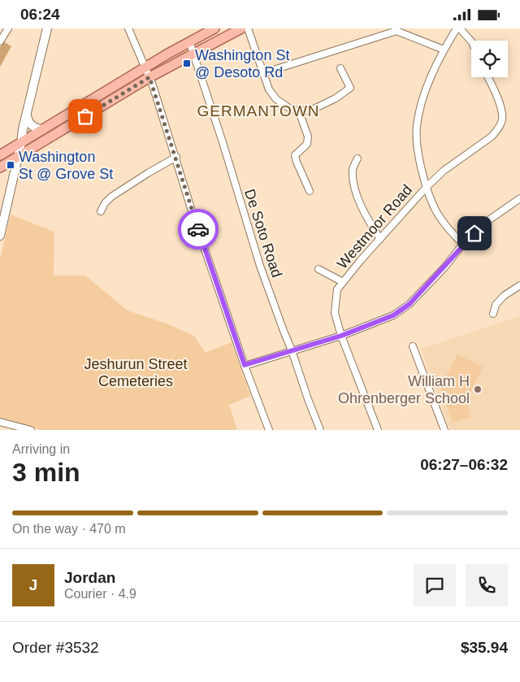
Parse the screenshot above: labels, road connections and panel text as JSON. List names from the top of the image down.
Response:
{
  "streets": {
    "street": ["Westmoor Road", "De Soto Road"]
  },
  "districts": ["GERMANTOWN"],
  "parks": ["Jeshurun Street Cemeteries"],
  "places": {
    "transit": ["Washington St @ Desoto Rd", "Washington St @ Grove St"],
    "other": ["William H Ohrenberger School"]
  },
  "page": {
    "status": "06:24",
    "heading": ["3 min", "Arriving in", "06:27–06:32"],
    "panel": [
      "Jordan",
      "Courier · 4.9",
      "Order #3532",
      "$35.94"
    ],
    "bar": "On the way · 470 m",
    "round": "J"
  }
}
